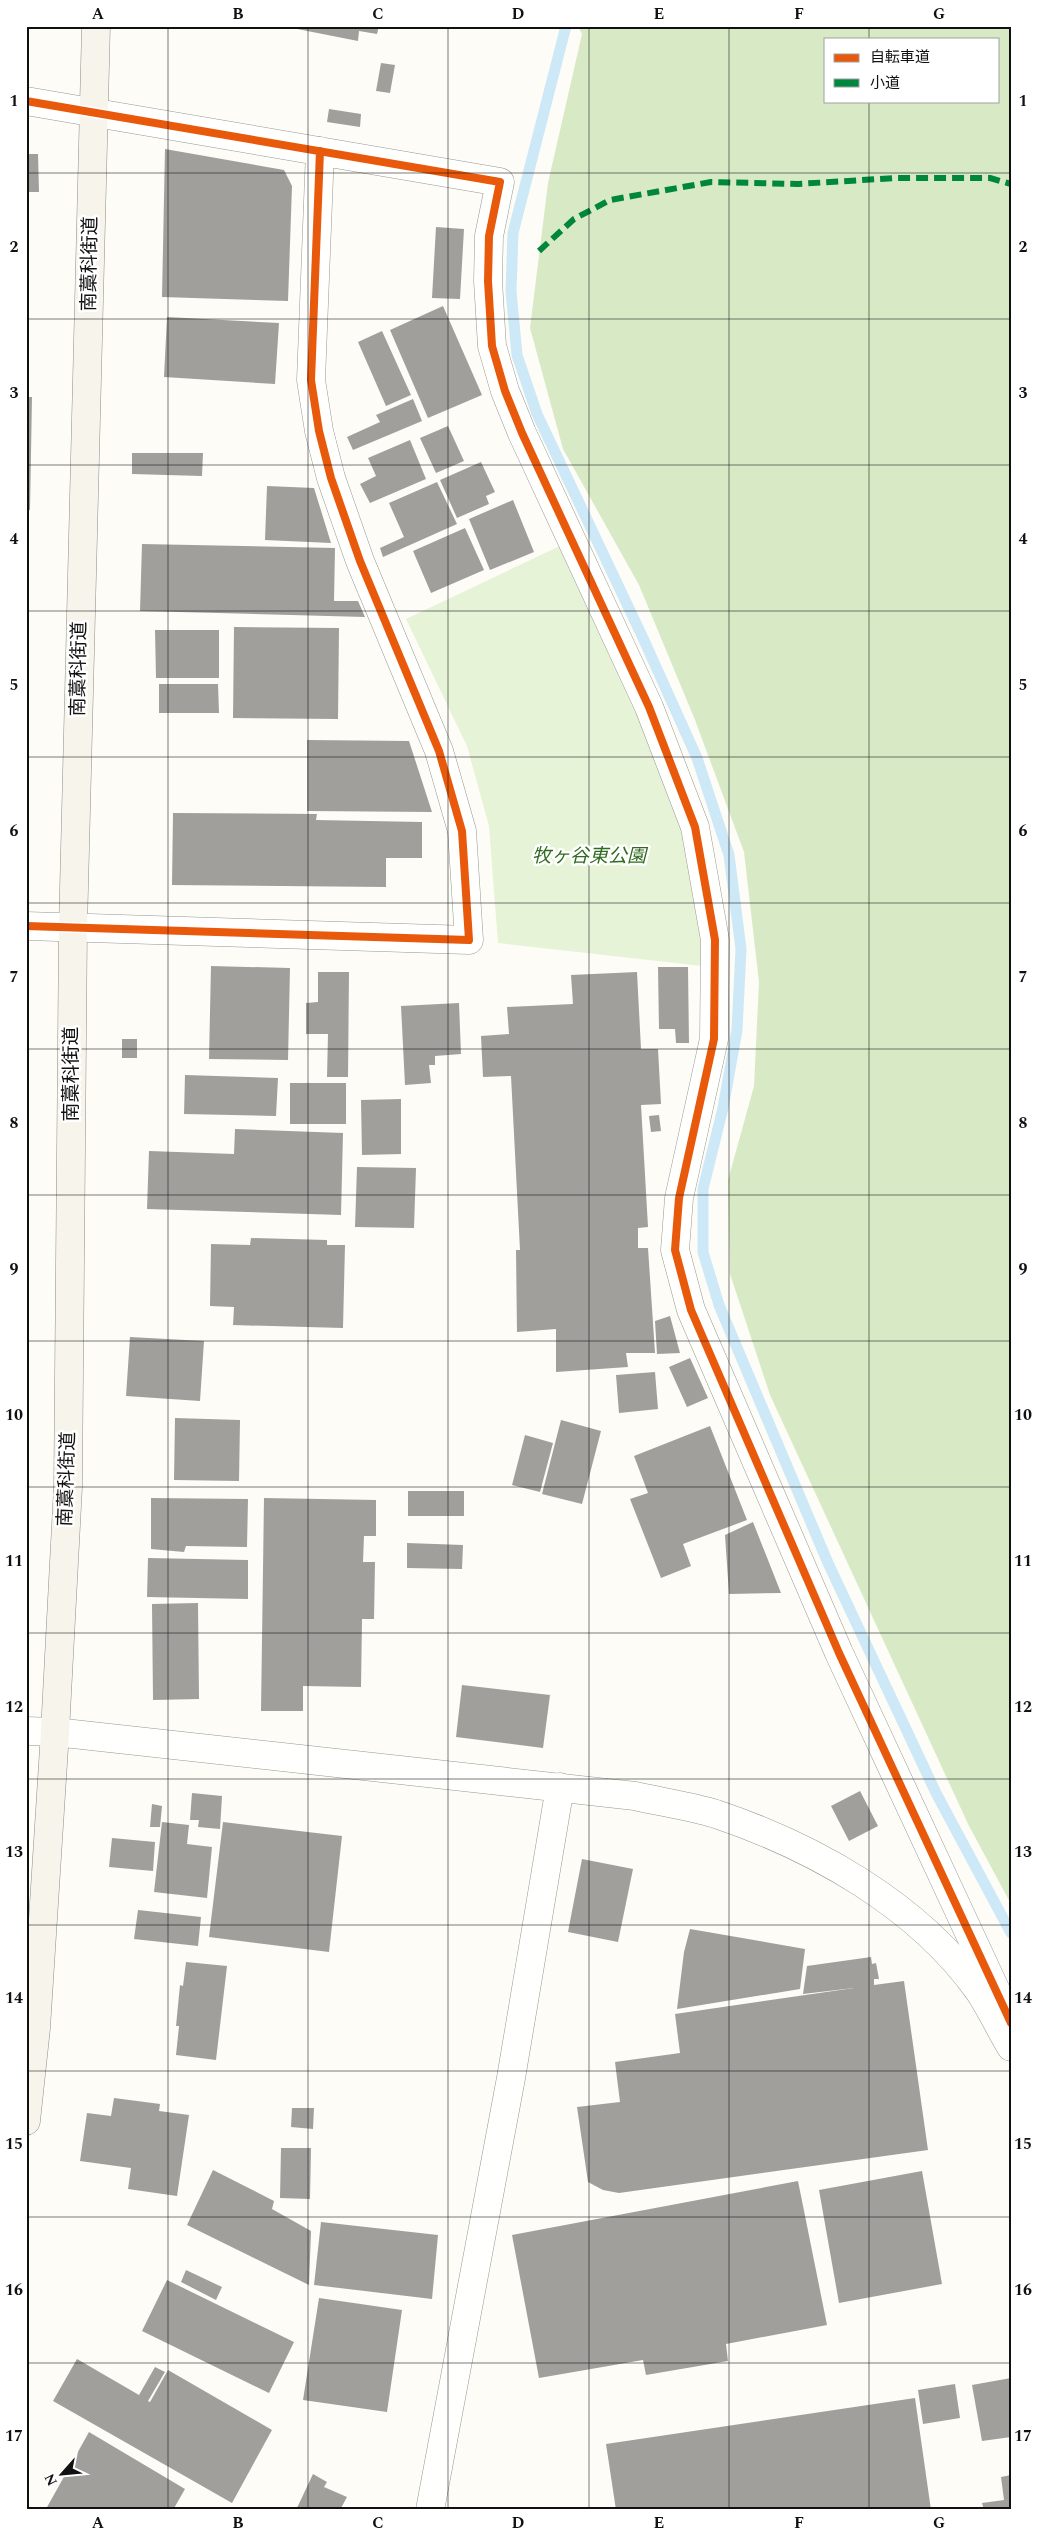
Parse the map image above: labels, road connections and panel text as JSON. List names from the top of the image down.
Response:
{
  "streets": {
    "main road": ["南藁科街道"]
  },
  "parks": ["牧ヶ谷東公園"],
  "legend": ["自転車道", "小道"],
  "north": "bottom left",
  "grid": {
    "columns": [
      "A",
      "B",
      "C",
      "D",
      "E",
      "F",
      "G"
    ],
    "rows": [
      "1",
      "2",
      "3",
      "4",
      "5",
      "6",
      "7",
      "8",
      "9",
      "10",
      "11",
      "12",
      "13",
      "14",
      "15",
      "16",
      "17"
    ]
  }
}
